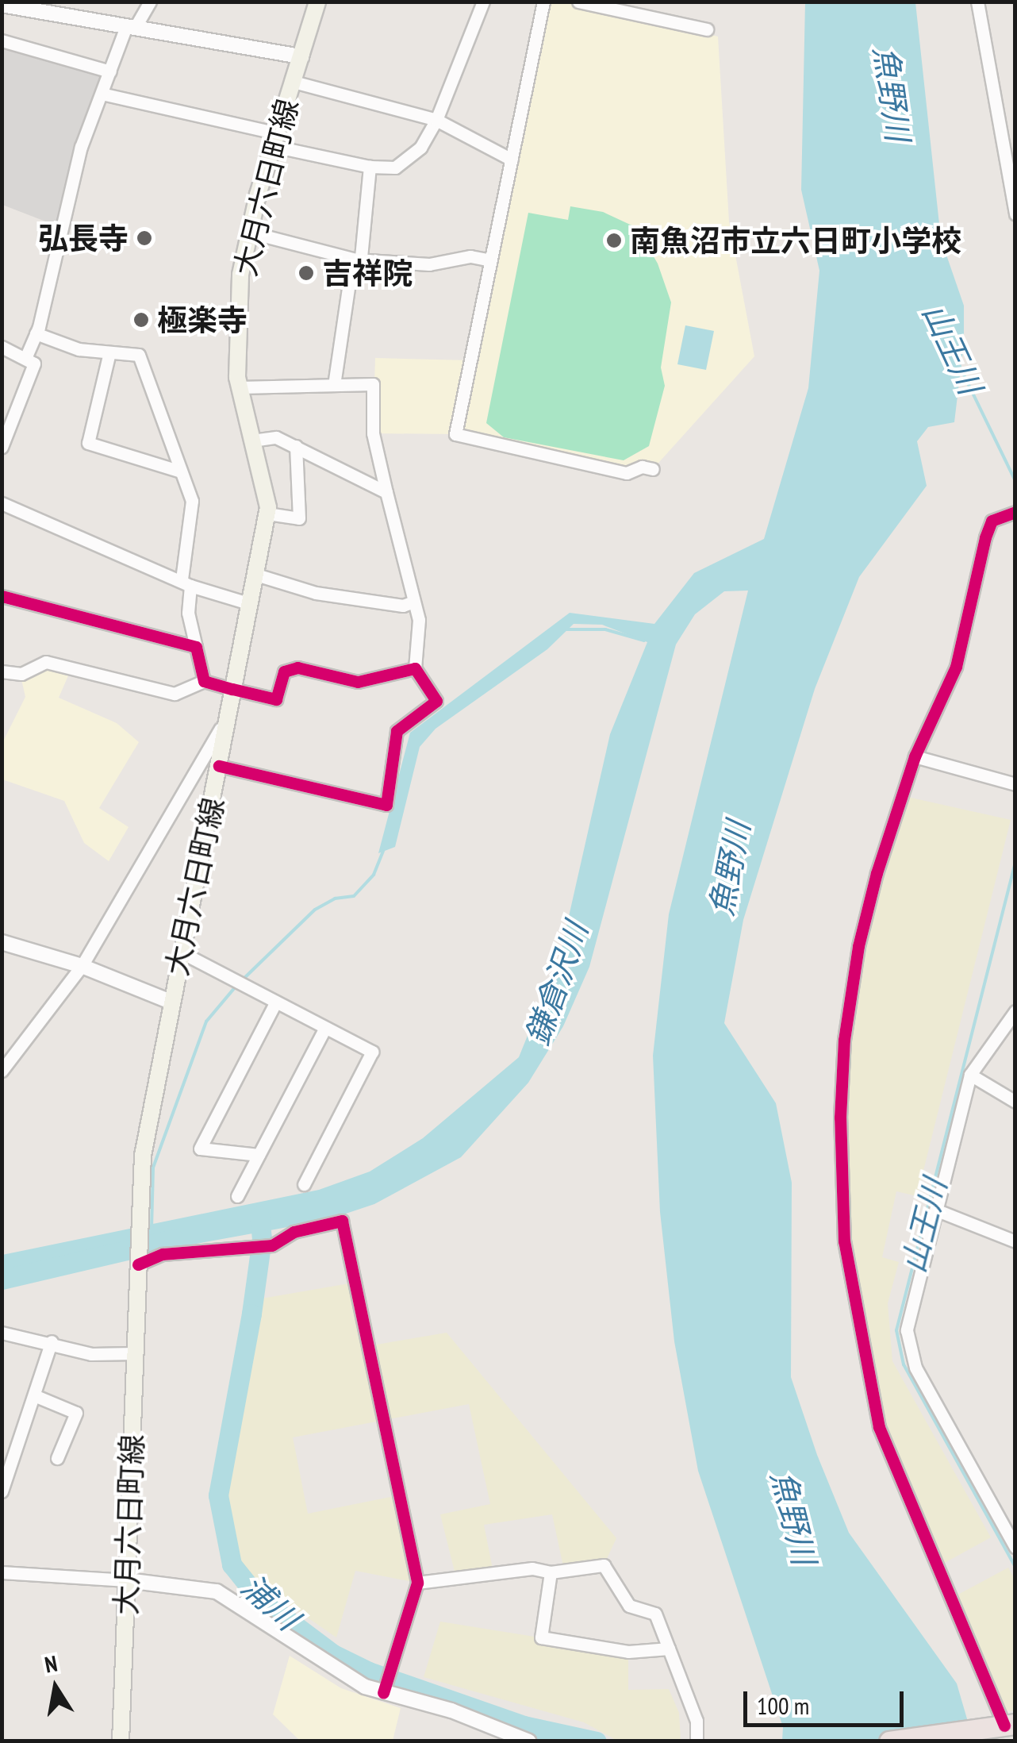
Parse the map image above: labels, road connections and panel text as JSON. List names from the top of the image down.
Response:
{
  "streets": {
    "main road": ["大月六日町線"]
  },
  "water": [
    "魚野川",
    "山王川",
    "鎌倉沢川",
    "浦川"
  ],
  "places": [
    "弘長寺",
    "南魚沼市立六日町小学校",
    "吉祥院",
    "極楽寺"
  ],
  "scale_bar": "100 m",
  "north": "top"
}
